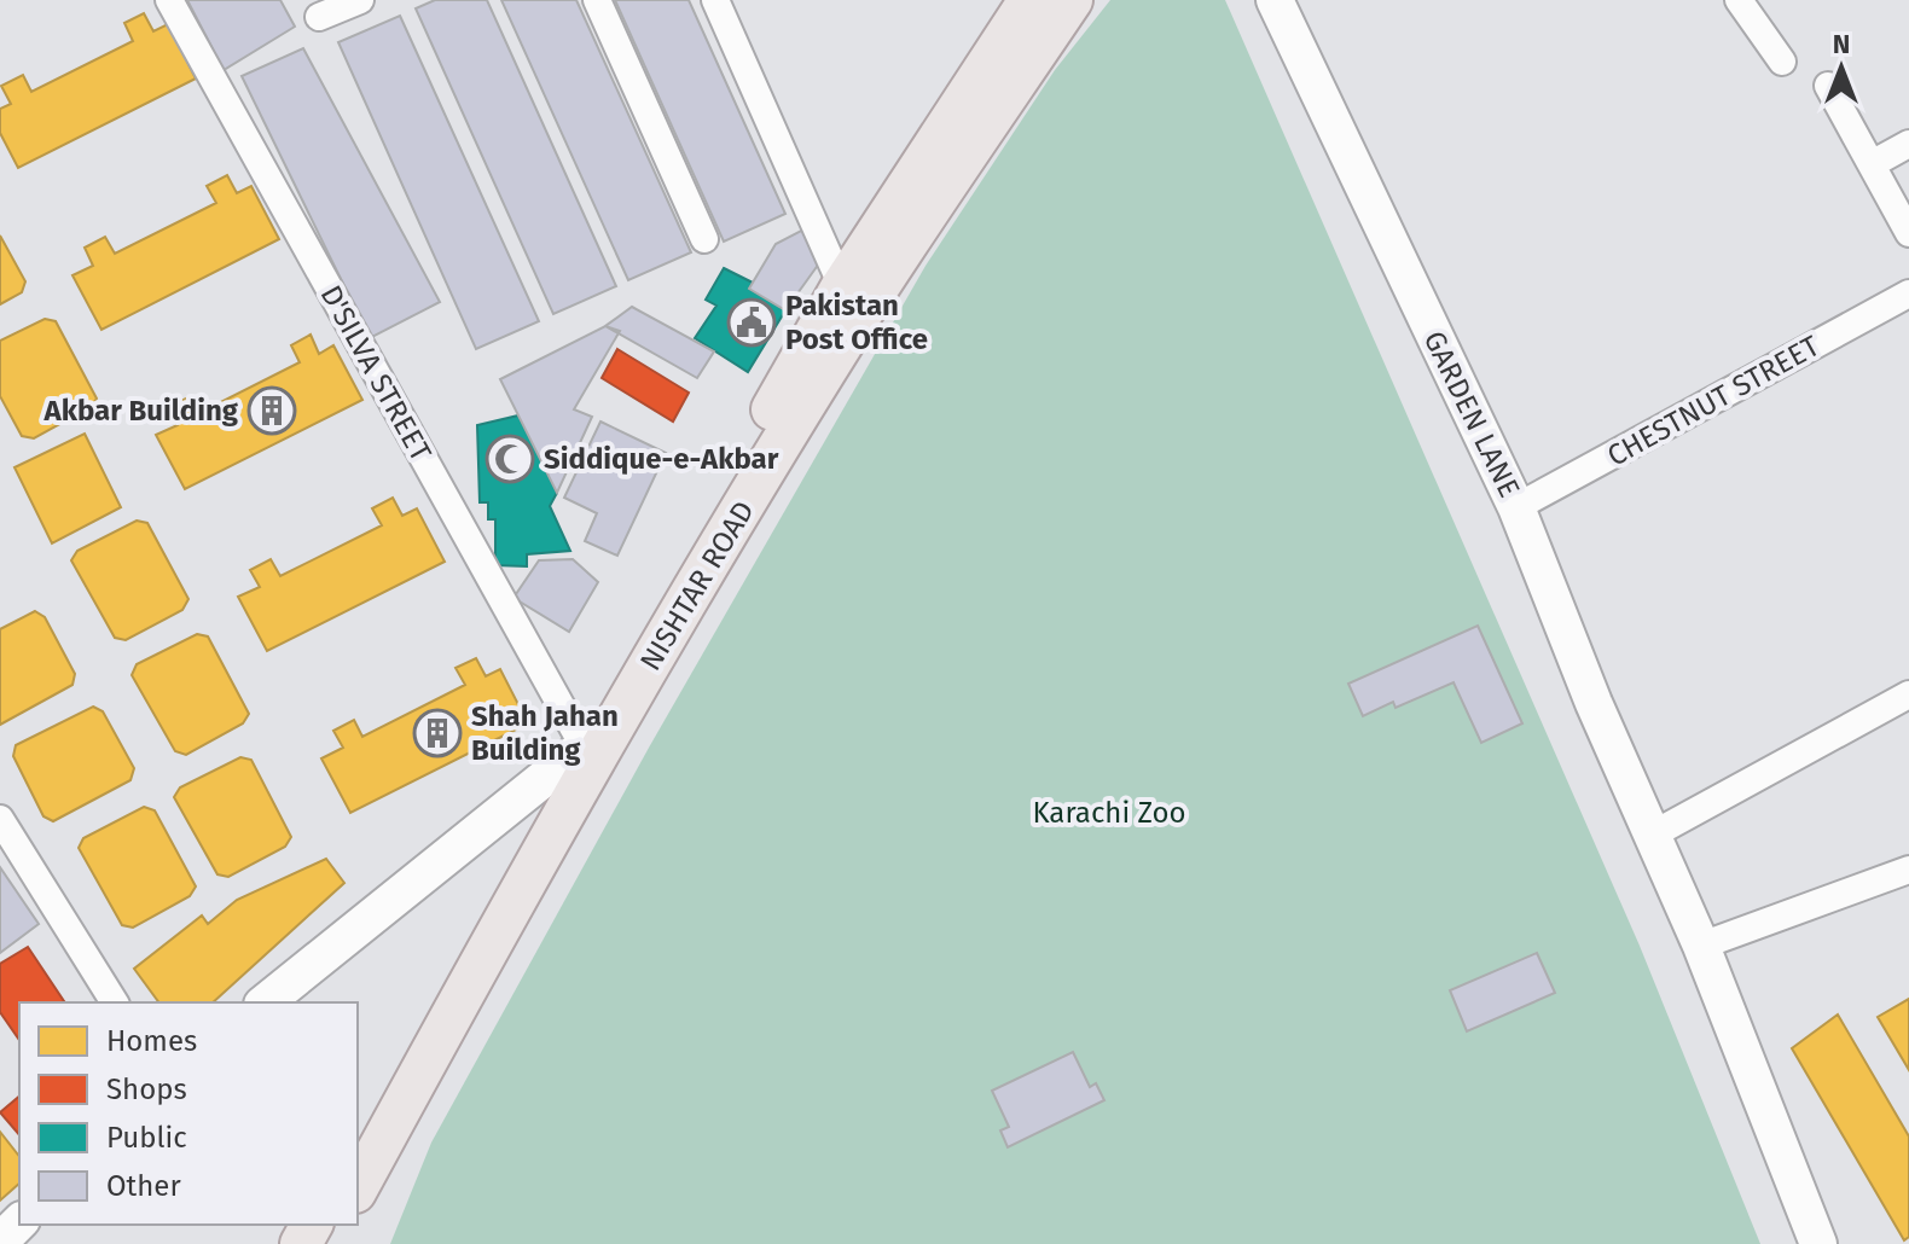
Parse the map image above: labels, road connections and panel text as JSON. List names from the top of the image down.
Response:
{
  "streets": {
    "main road": ["GARDEN LANE", "NISHTAR ROAD"],
    "street": ["D'SILVA STREET", "CHESTNUT STREET"]
  },
  "crossings": [
    ["D'SILVA STREET", "NISHTAR ROAD"],
    ["CHESTNUT STREET", "GARDEN LANE"]
  ],
  "parks": ["Karachi Zoo"],
  "places": {
    "public building": ["Pakistan Post Office"],
    "building": ["Akbar Building", "Shah Jahan Building"],
    "mosque": ["Siddique-e-Akbar"]
  },
  "legend": [
    "Homes",
    "Shops",
    "Public",
    "Other"
  ],
  "north": "top"
}
